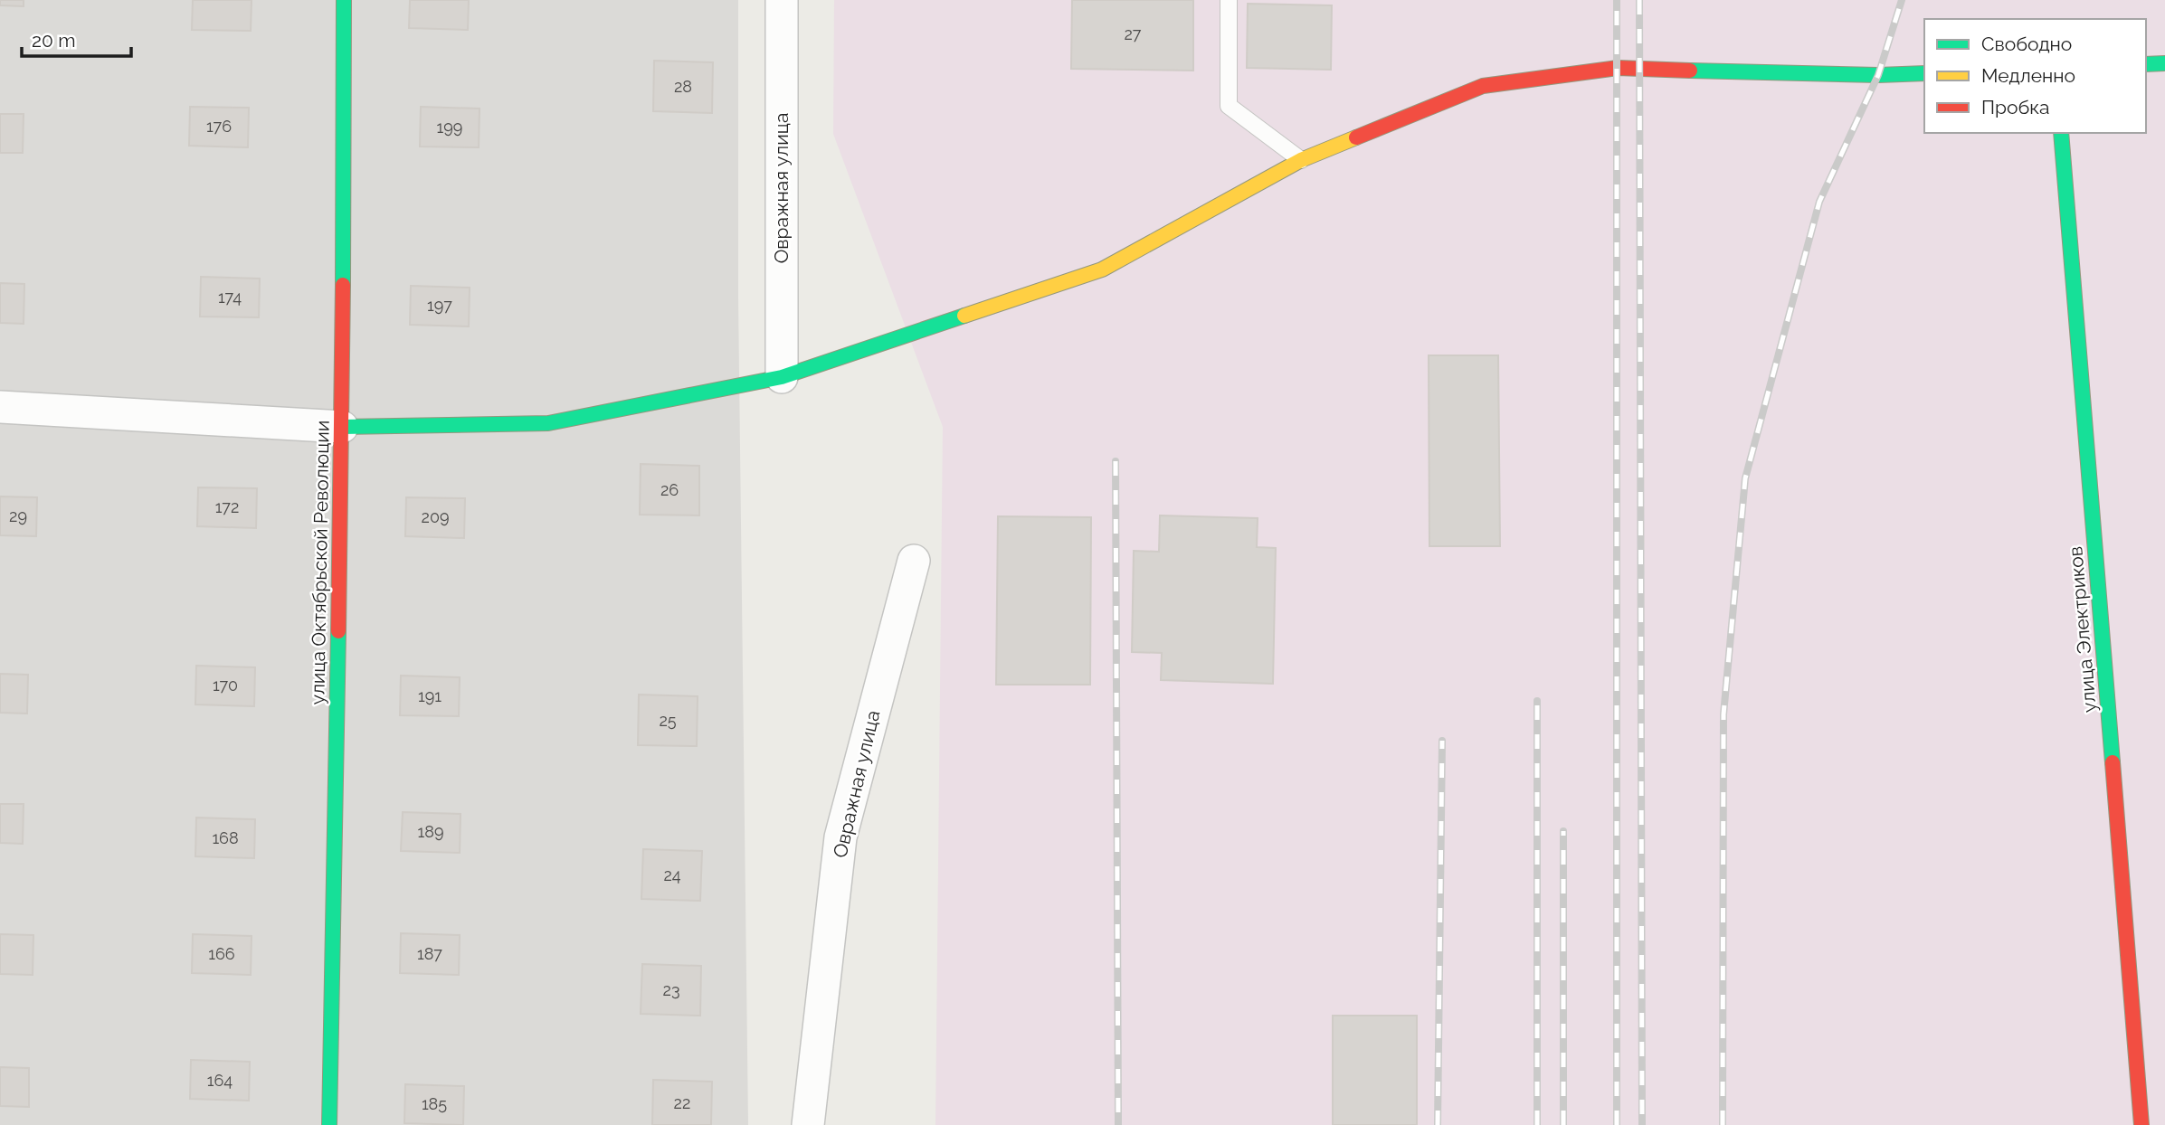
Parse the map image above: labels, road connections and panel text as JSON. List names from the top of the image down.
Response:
{
  "streets": {
    "street": ["Овражная улица", "улица Октябрьской Революции", "улица Электриков"]
  },
  "house_numbers": [
    "27",
    "28",
    "176",
    "199",
    "174",
    "197",
    "26",
    "172",
    "29",
    "209",
    "170",
    "191",
    "25",
    "189",
    "168",
    "24",
    "166",
    "187",
    "23",
    "164",
    "22",
    "185"
  ],
  "legend": ["Свободно", "Медленно", "Пробка"],
  "scale_bar": "20 m"
}
